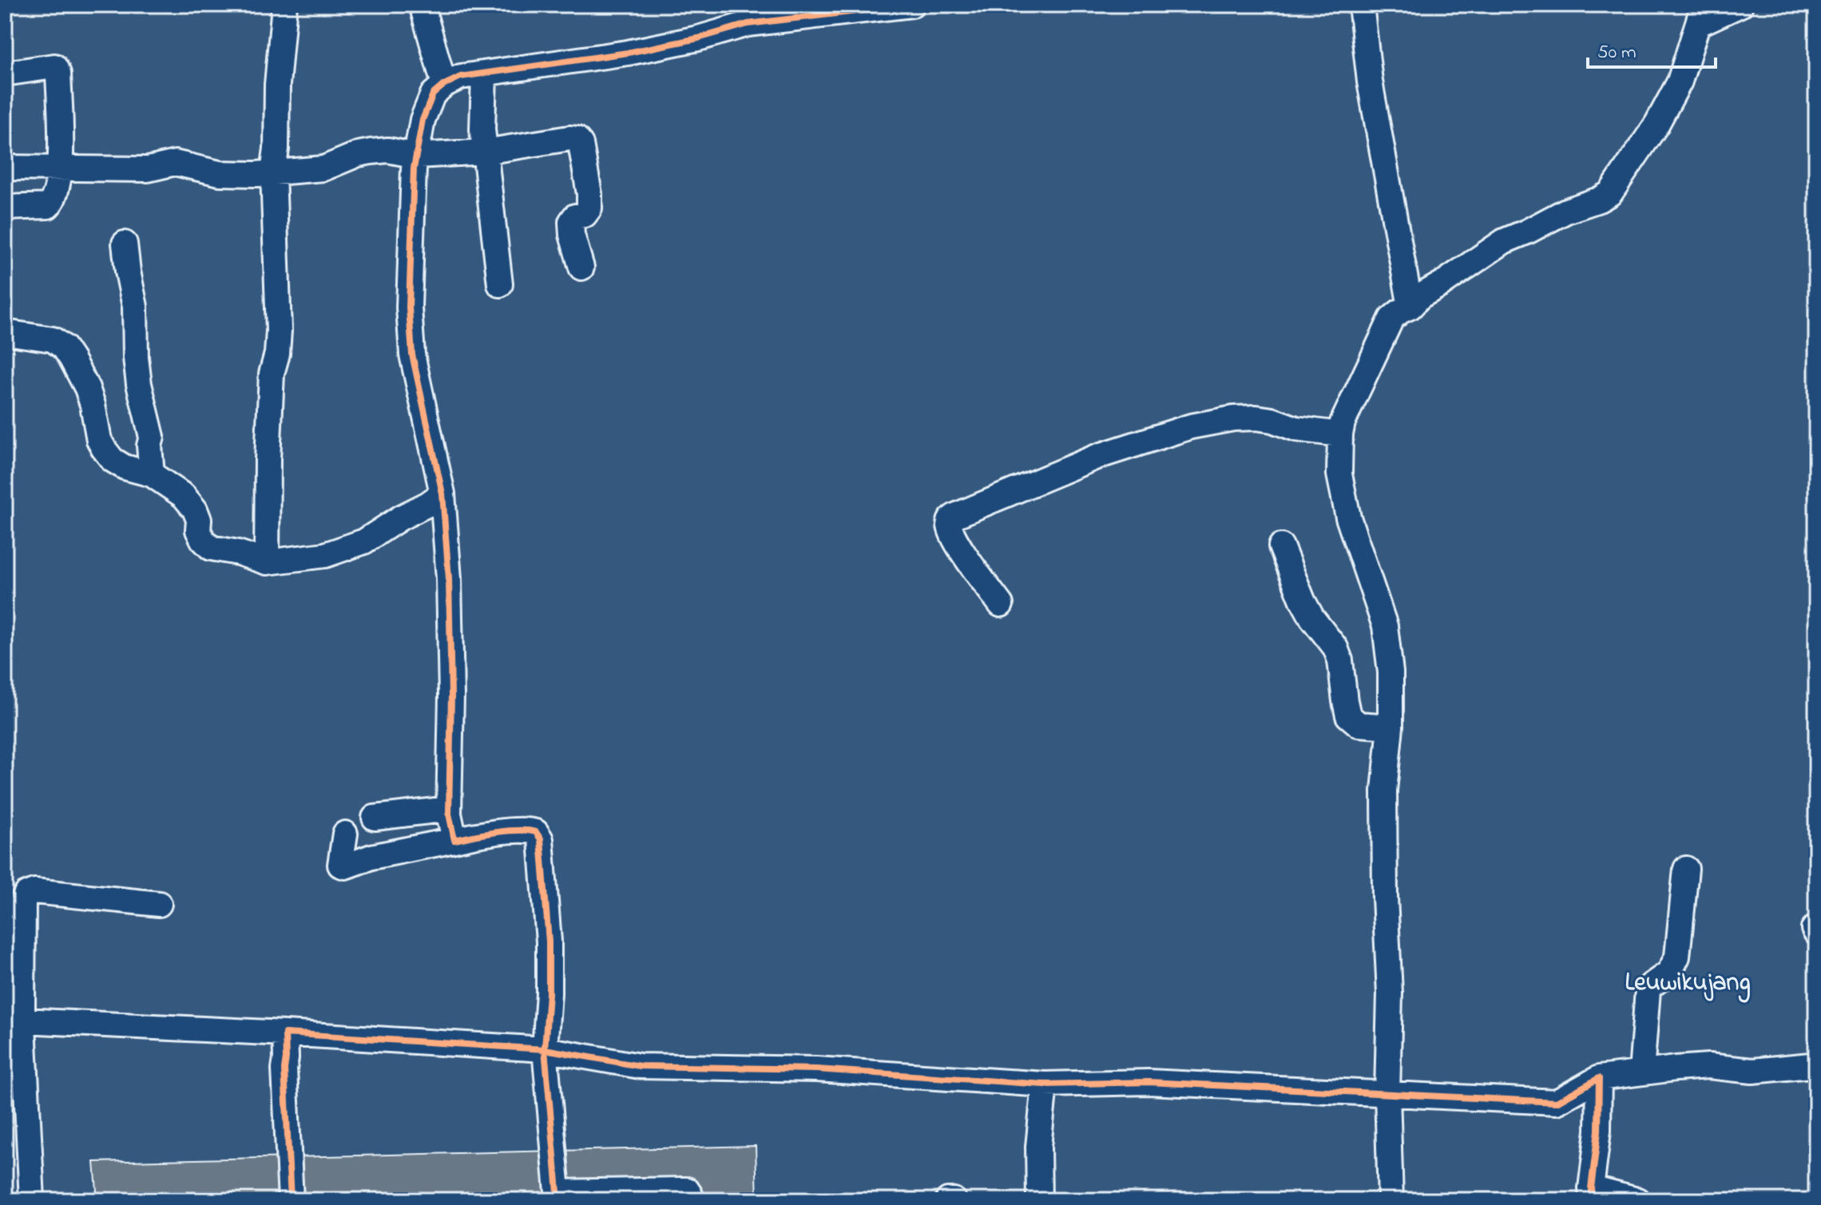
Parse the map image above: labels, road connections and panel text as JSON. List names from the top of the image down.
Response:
{
  "districts": ["Leuwikujang"],
  "scale_bar": "50 m"
}
